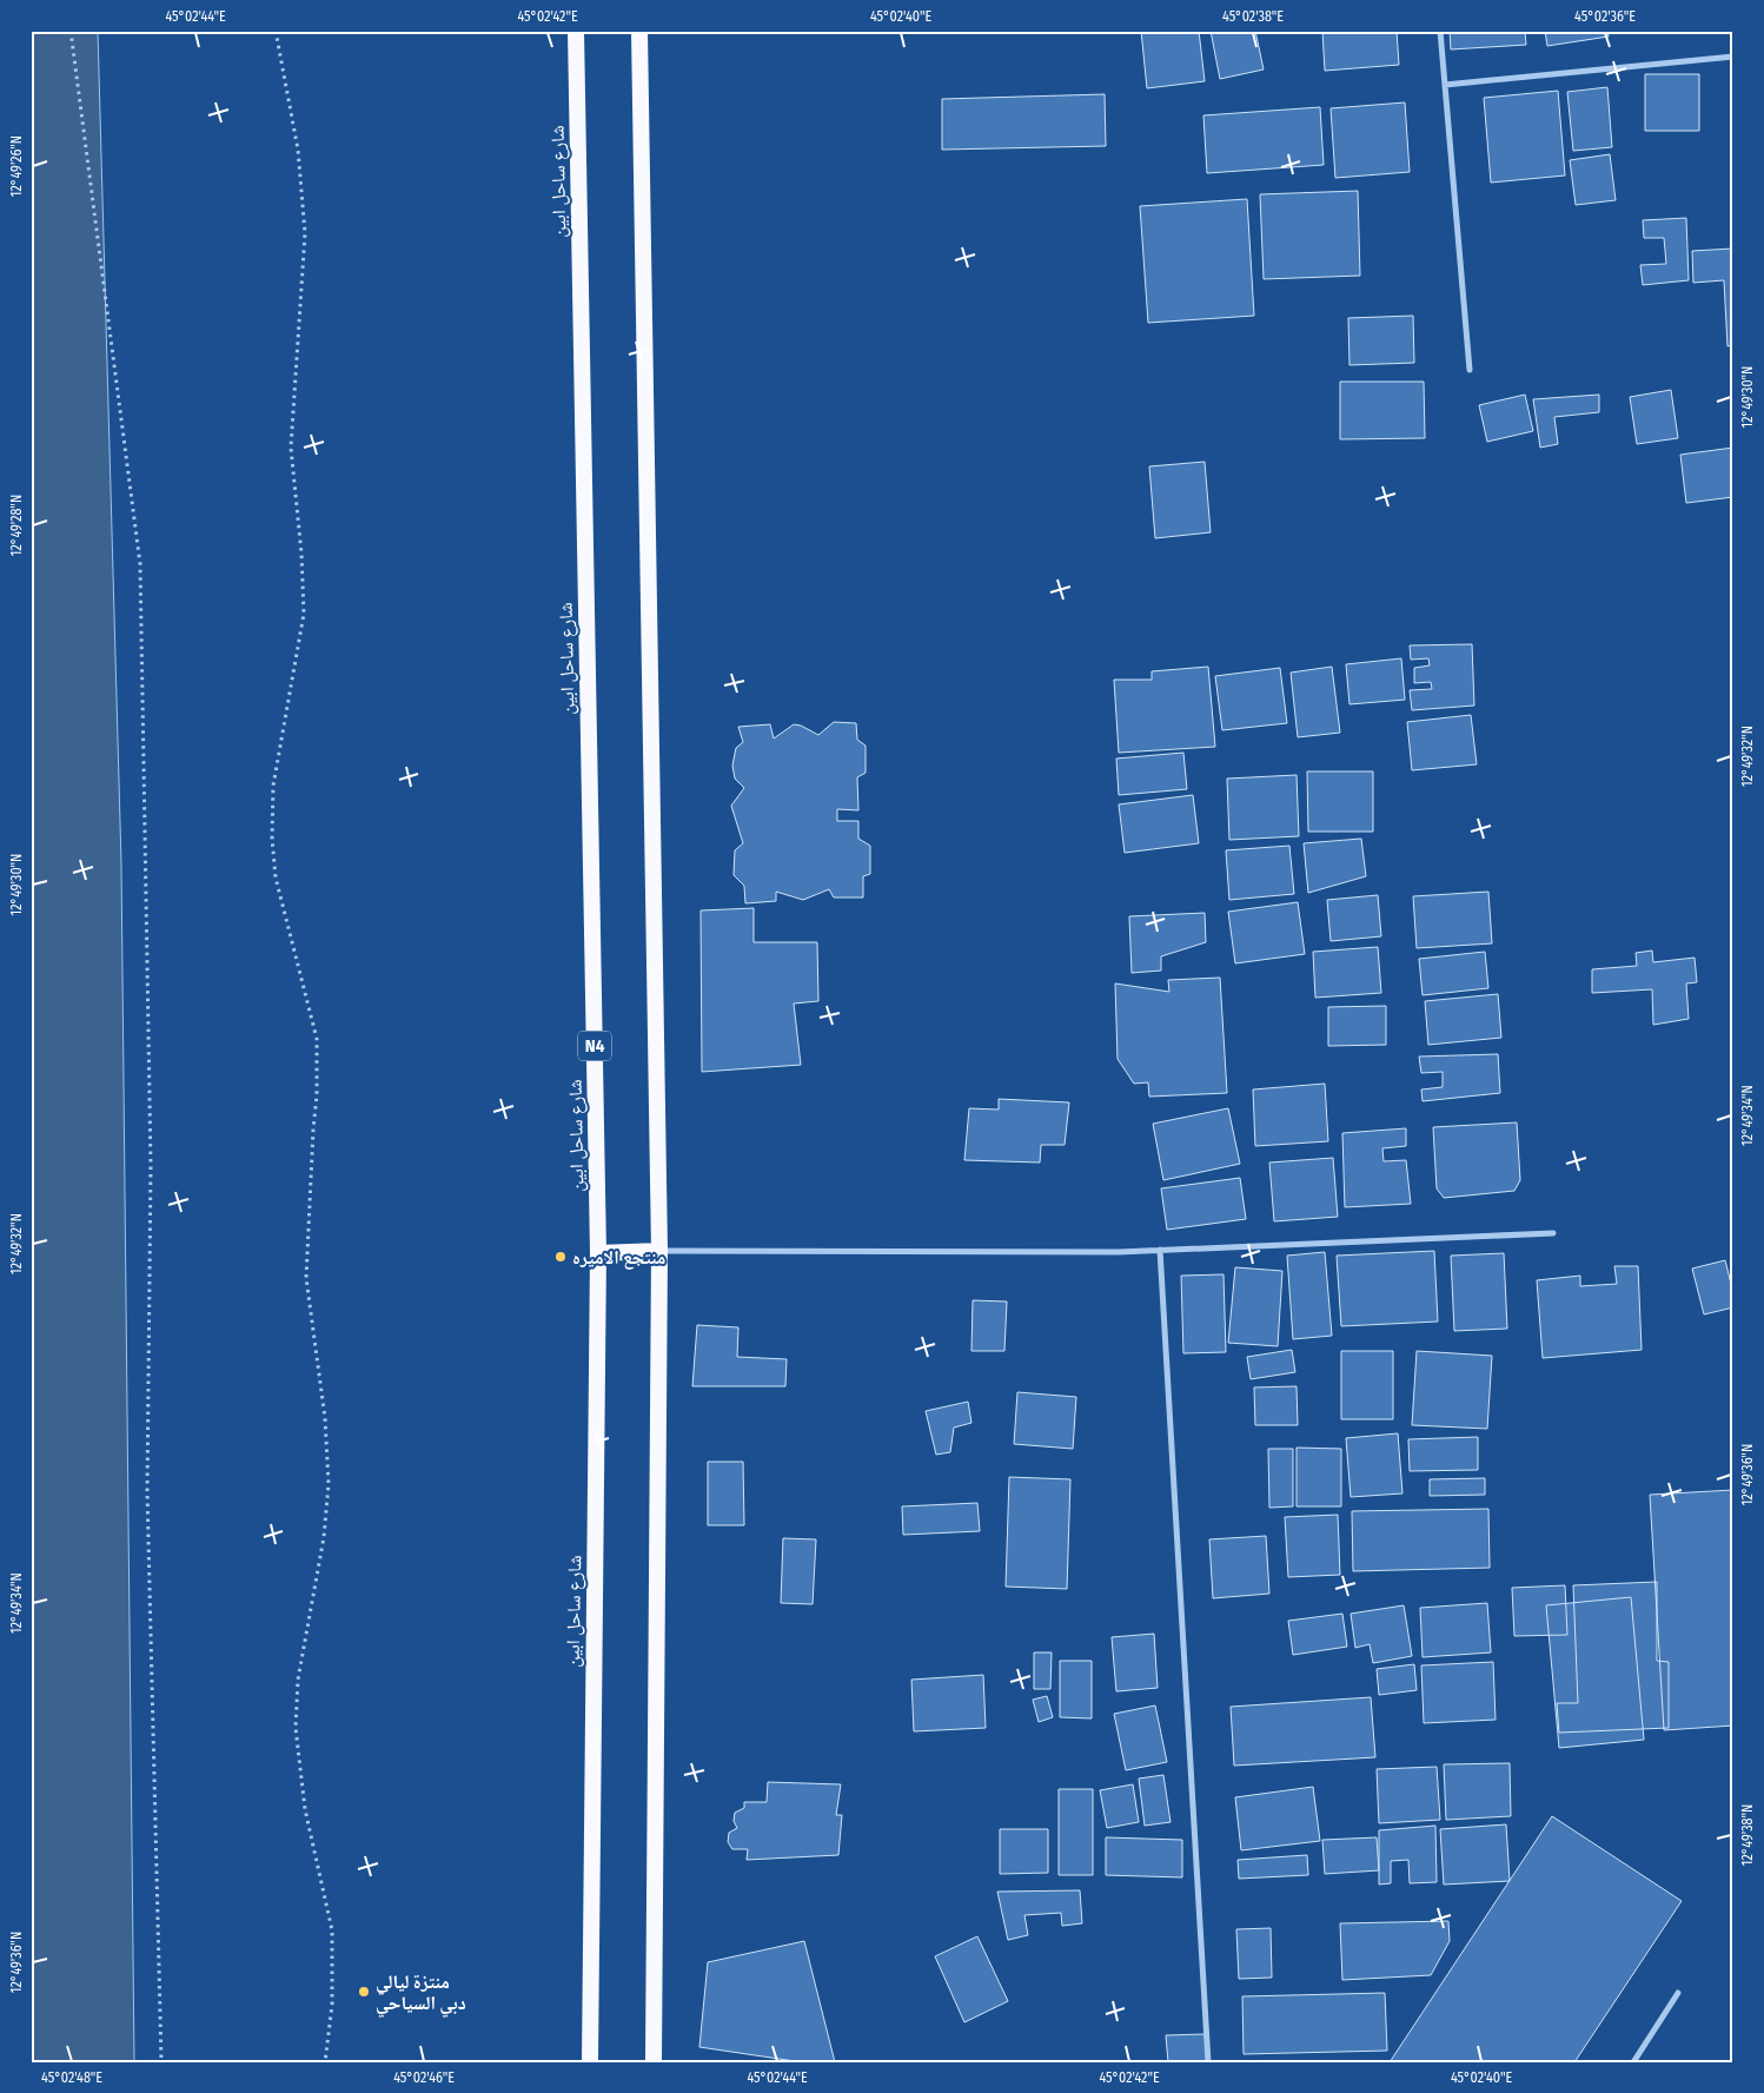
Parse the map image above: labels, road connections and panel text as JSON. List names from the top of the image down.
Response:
{
  "streets": {
    "highway": ["شارع ساحل ابين", "N4"]
  },
  "places": ["منتجع الاميره", "منتزة ليالي دبي السياحي"],
  "coordinates": [
    "45°02'44\"E",
    "45°02'42\"E",
    "45°02'40\"E",
    "45°02'38\"E",
    "45°02'36\"E",
    "12°49'26\"N",
    "12°49'30\"N",
    "12°49'28\"N",
    "12°49'32\"N",
    "12°49'34\"N",
    "12°49'36\"N",
    "12°49'38\"N",
    "45°02'48\"E",
    "45°02'46\"E"
  ]
}
